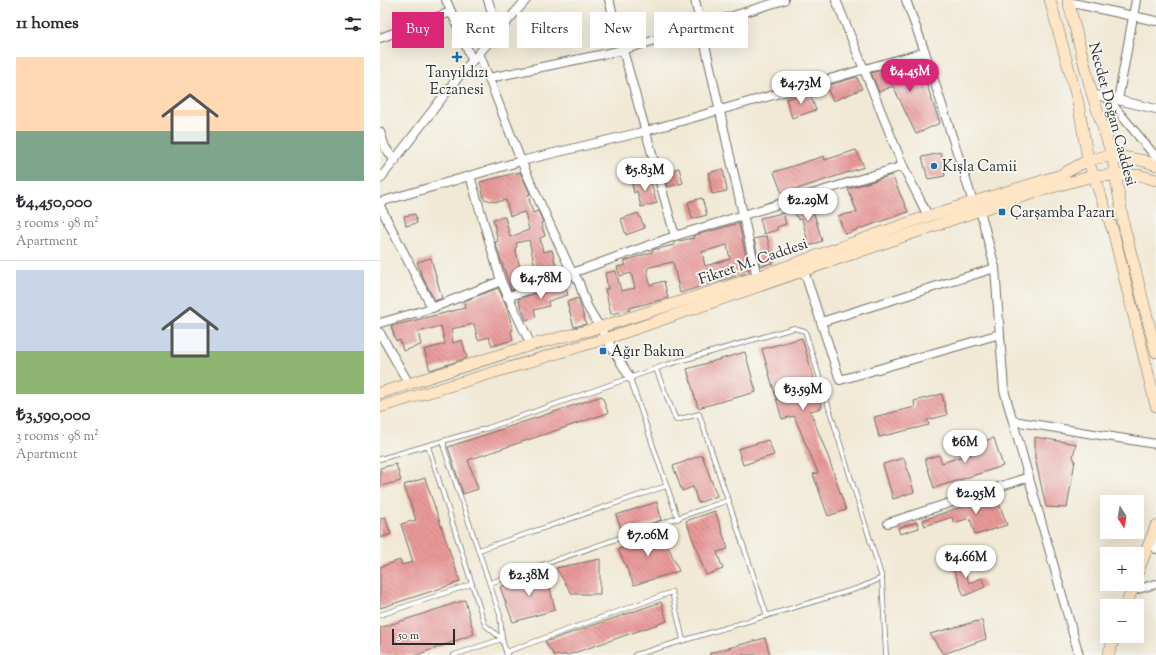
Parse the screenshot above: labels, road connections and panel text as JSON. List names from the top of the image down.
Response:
{
  "streets": {
    "main road": ["Necdet Doğan Caddesi", "Fikret M. Caddesi"]
  },
  "crossings": [
    ["Necdet Doğan Caddesi", "Fikret M. Caddesi"]
  ],
  "places": {
    "health": ["Tanyıldızı Eczanesi"],
    "other": ["Kışla Camii"],
    "transit": ["Çarşamba Pazarı", "Ağır Bakım"]
  },
  "scale_bar": "50 m",
  "north": "bottom",
  "page": {
    "heading": "11 homes",
    "chip": [
      "Buy",
      "Rent",
      "Filters",
      "New",
      "Apartment"
    ],
    "list": [
      {
        "name": "₺4,450,000",
        "note": "3 rooms · 98 m² · Apartment"
      },
      {
        "name": "₺3,590,000",
        "note": "3 rooms · 98 m² · Apartment"
      }
    ],
    "price": [
      "₺4.45M",
      "₺4.73M",
      "₺5.83M",
      "₺2.29M",
      "₺4.78M",
      "₺3.59M",
      "₺6M",
      "₺2.95M",
      "₺7.06M",
      "₺4.66M",
      "₺2.38M"
    ],
    "map_buttons": ["+", "−"],
    "scale": "50 m"
  }
}
